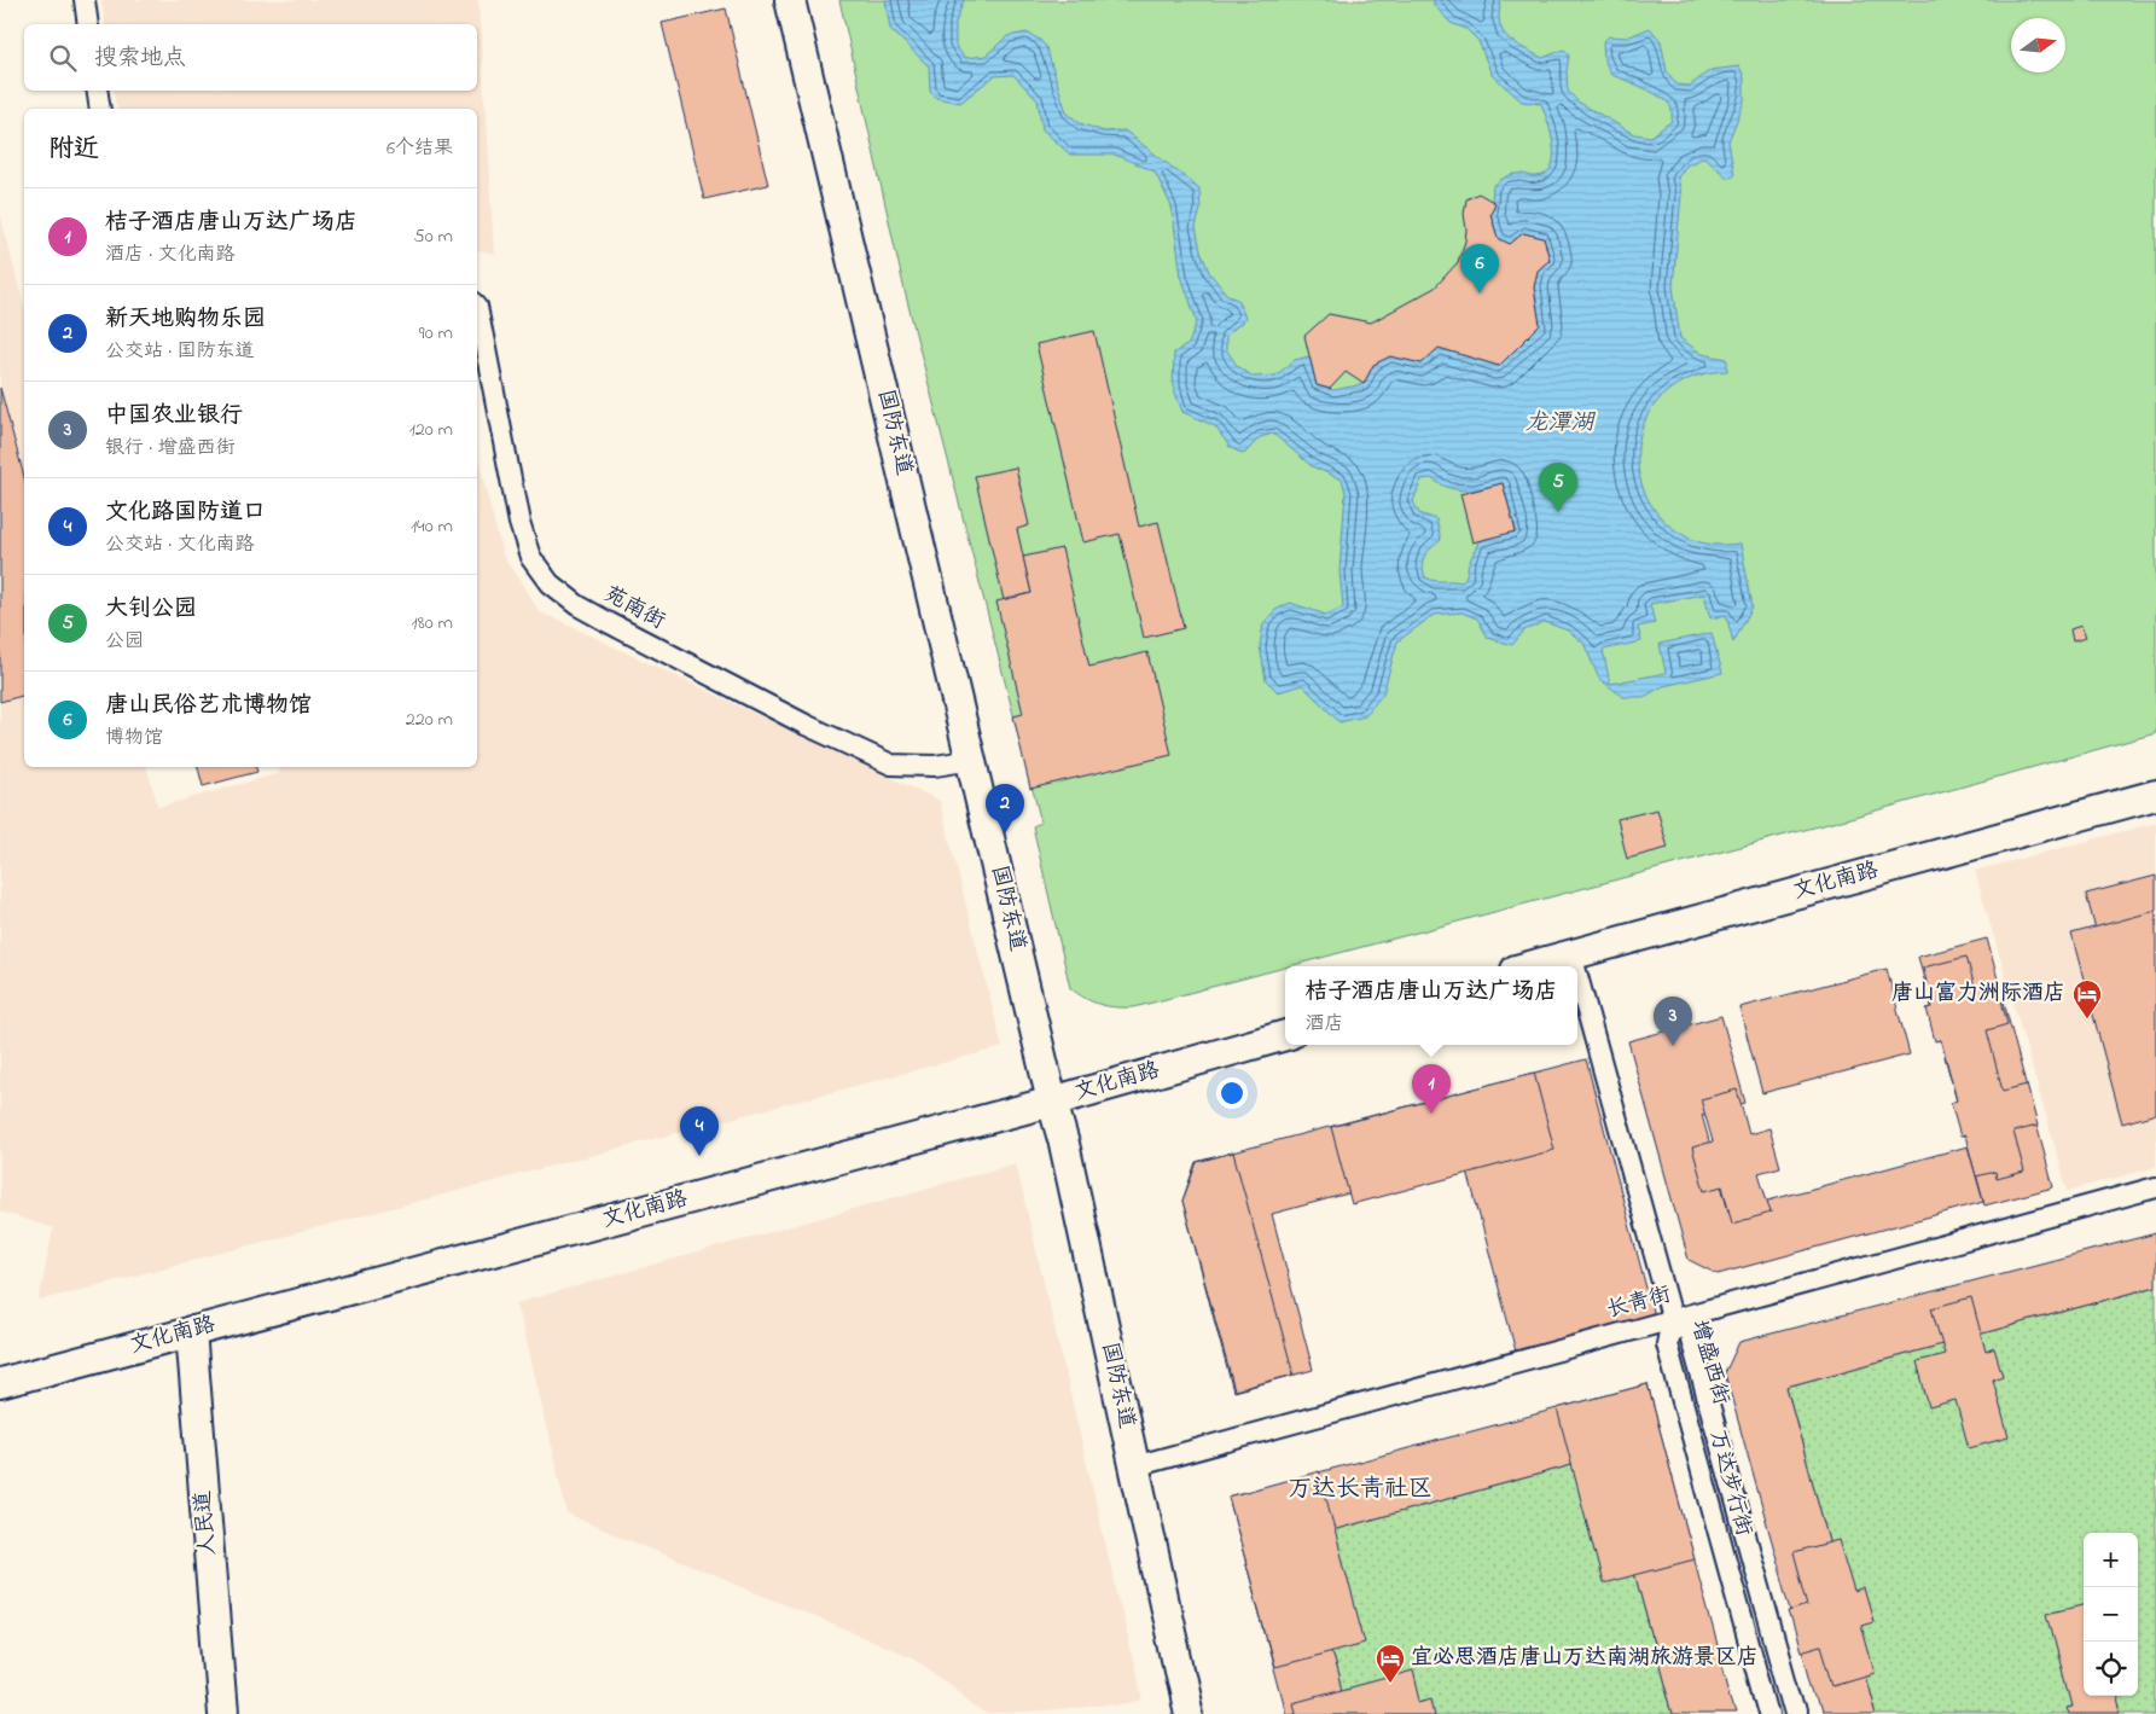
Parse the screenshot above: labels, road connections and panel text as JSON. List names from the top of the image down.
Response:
{
  "streets": {
    "street": [
      "国防东道",
      "苑南街",
      "文化南路",
      "长青街",
      "增盛西街",
      "万达步行街",
      "人民道"
    ]
  },
  "crossings": [
    ["国防东道", "苑南街"],
    ["国防东道", "文化南路"],
    ["国防东道", "长青街"],
    ["文化南路", "增盛西街"],
    ["文化南路", "人民道"],
    ["长青街", "增盛西街"],
    ["长青街", "万达步行街"],
    ["增盛西街", "万达步行街"]
  ],
  "districts": ["万达长青社区"],
  "water": ["龙潭湖"],
  "places": {
    "hotel": ["唐山富力洲际酒店", "宜必思酒店唐山万达南湖旅游景区店"]
  },
  "north": "right",
  "page": {
    "search": "搜索地点",
    "heading": ["附近", "6个结果"],
    "list": [
      {
        "mark": "1",
        "name": "桔子酒店唐山万达广场店",
        "note": "酒店 · 文化南路",
        "value": "50 m"
      },
      {
        "mark": "2",
        "name": "新天地购物乐园",
        "note": "公交站 · 国防东道",
        "value": "90 m"
      },
      {
        "mark": "3",
        "name": "中国农业银行",
        "note": "银行 · 增盛西街",
        "value": "120 m"
      },
      {
        "mark": "4",
        "name": "文化路国防道口",
        "note": "公交站 · 文化南路",
        "value": "140 m"
      },
      {
        "mark": "5",
        "name": "大钊公园",
        "note": "公园",
        "value": "180 m"
      },
      {
        "mark": "6",
        "name": "唐山民俗艺术博物馆",
        "note": "博物馆",
        "value": "220 m"
      }
    ],
    "pins": [
      "6",
      "5",
      "2",
      "3",
      "1",
      "4"
    ],
    "popup": ["桔子酒店唐山万达广场店", "酒店"],
    "map_buttons": ["+", "−"]
  }
}
